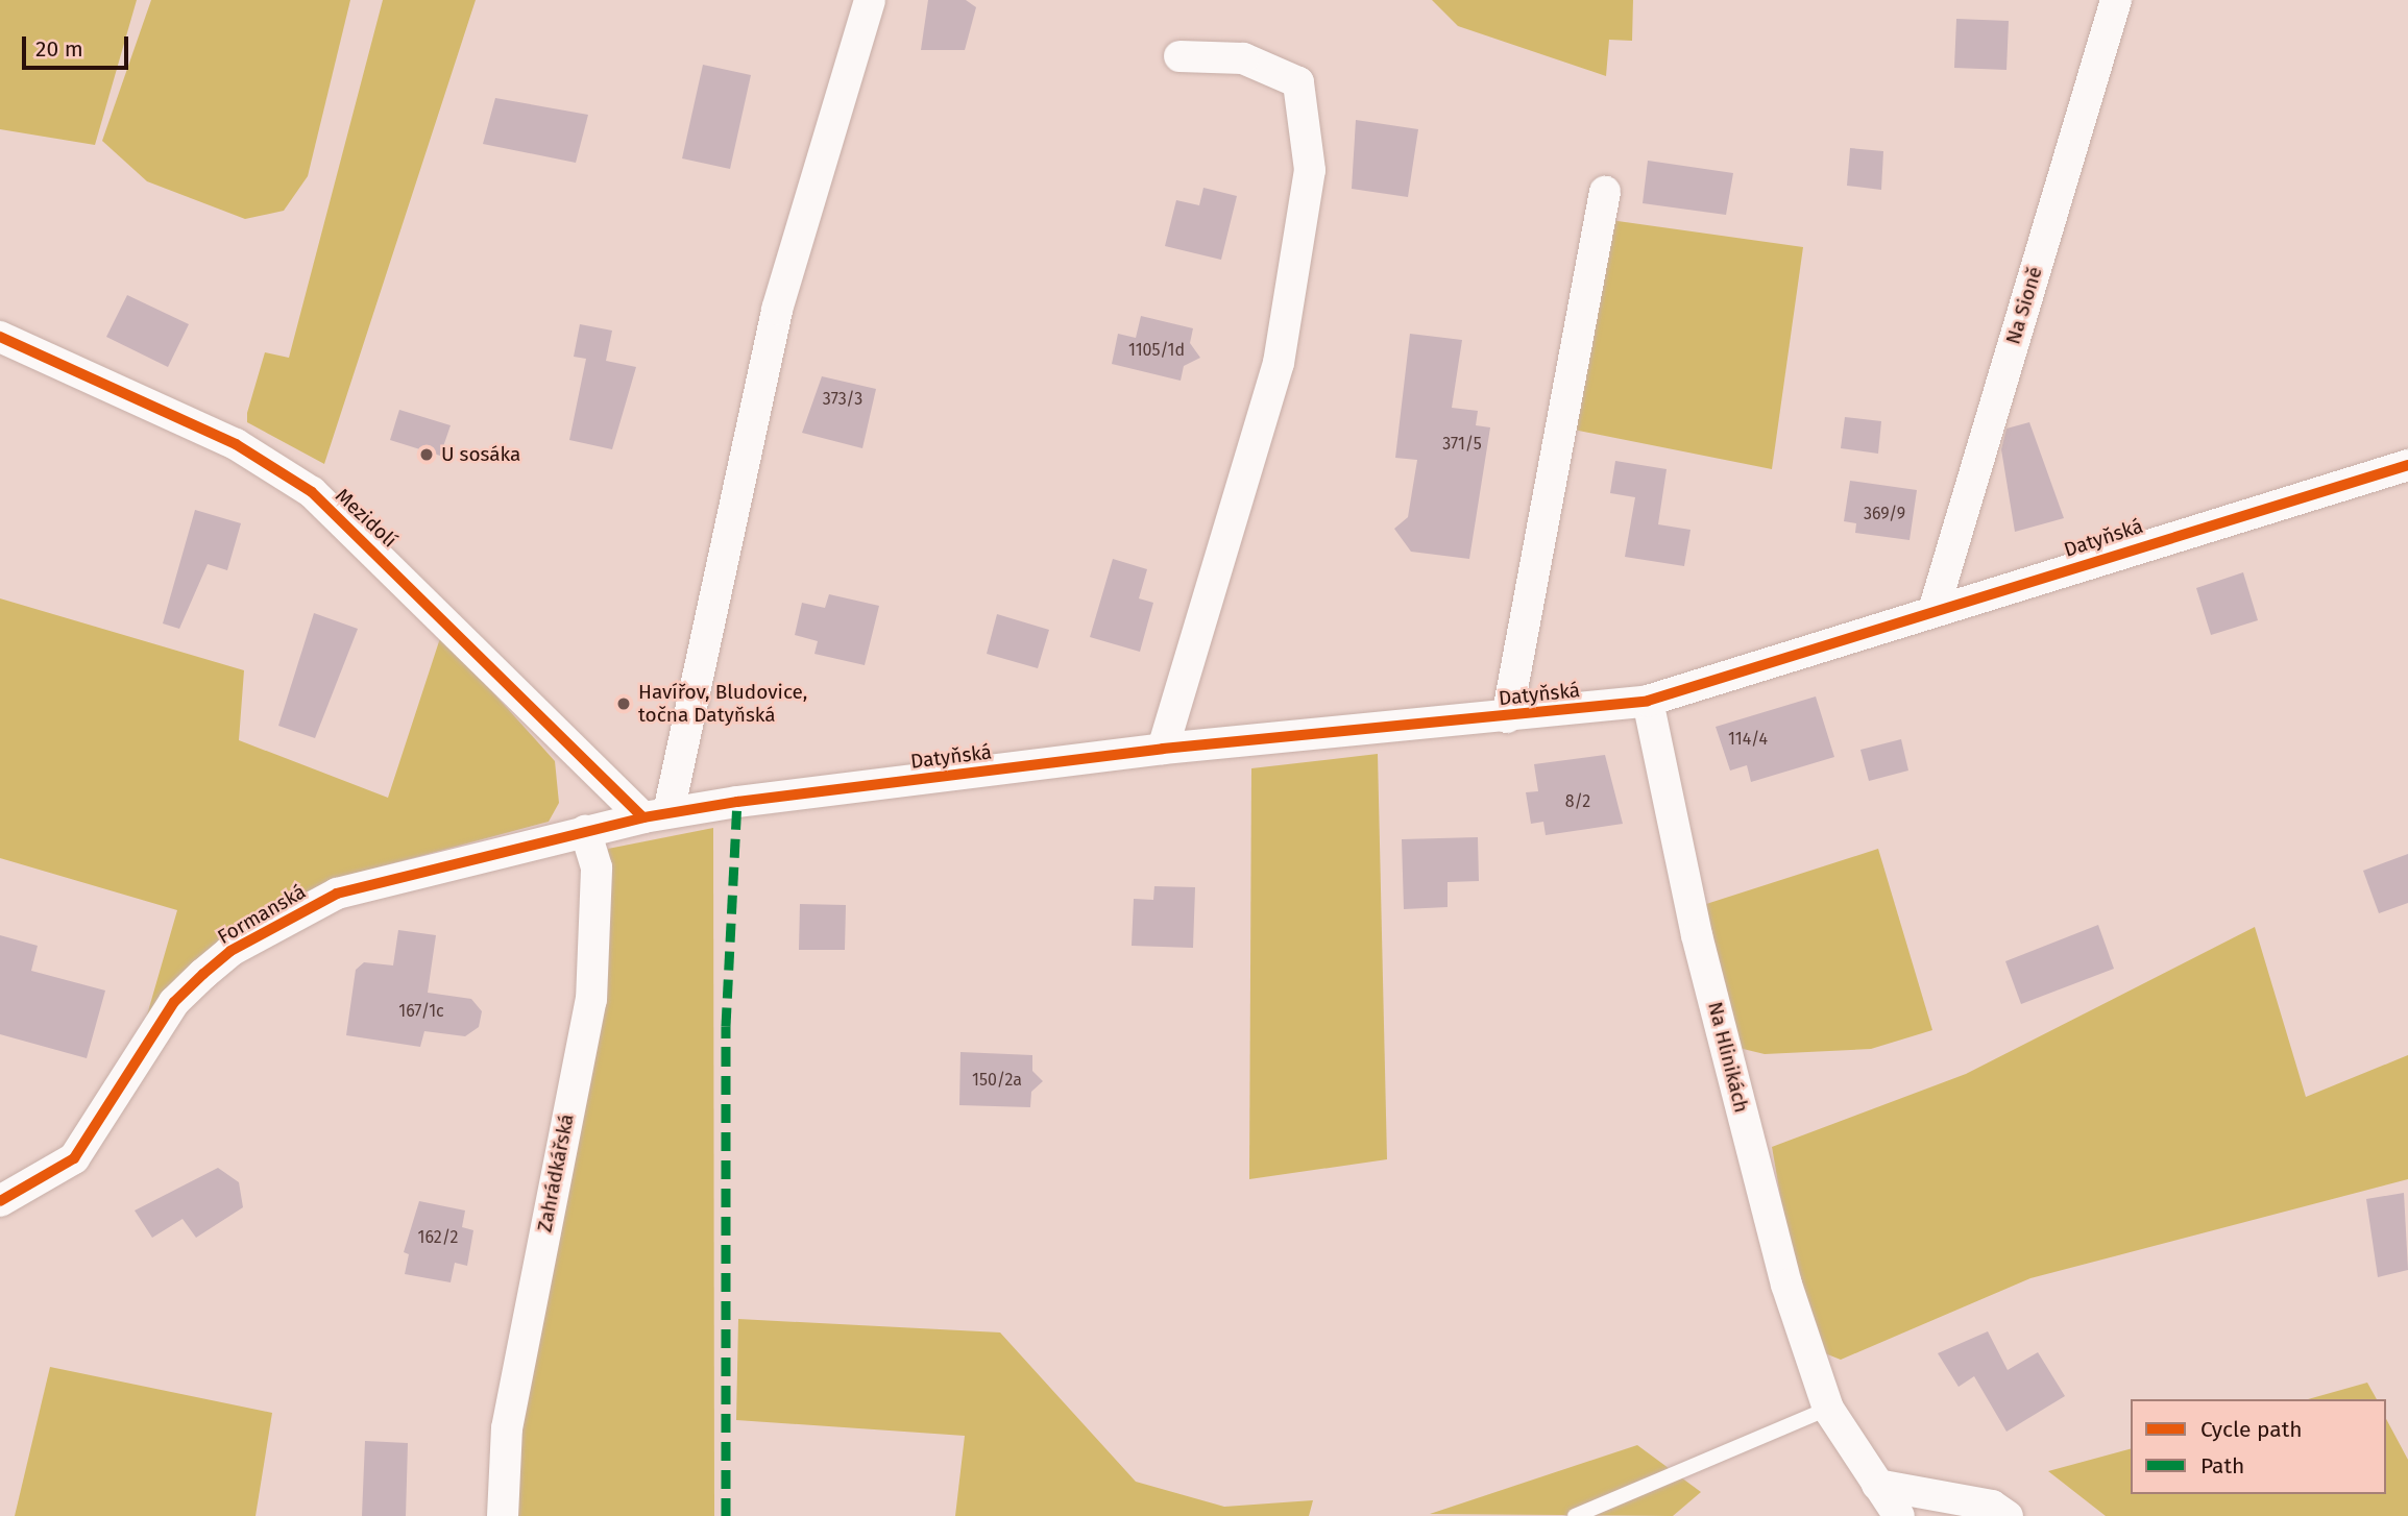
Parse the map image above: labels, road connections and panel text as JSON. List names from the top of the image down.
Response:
{
  "streets": {
    "street": [
      "Na Sioně",
      "Mezidolí",
      "Datyňská",
      "Formanská",
      "Na Hlinikách",
      "Zahrádkářská"
    ]
  },
  "crossings": [
    ["Na Sioně", "Datyňská"],
    ["Mezidolí", "Datyňská"],
    ["Mezidolí", "Formanská"],
    ["Datyňská", "Formanská"],
    ["Datyňská", "Na Hlinikách"],
    ["Formanská", "Zahrádkářská"]
  ],
  "places": ["U sosáka", "Havířov, Bludovice, točna Datyňská"],
  "house_numbers": [
    "1105/1d",
    "373/3",
    "371/5",
    "369/9",
    "114/4",
    "8/2",
    "167/1c",
    "150/2a",
    "162/2"
  ],
  "legend": ["Cycle path", "Path"],
  "scale_bar": "20 m"
}
